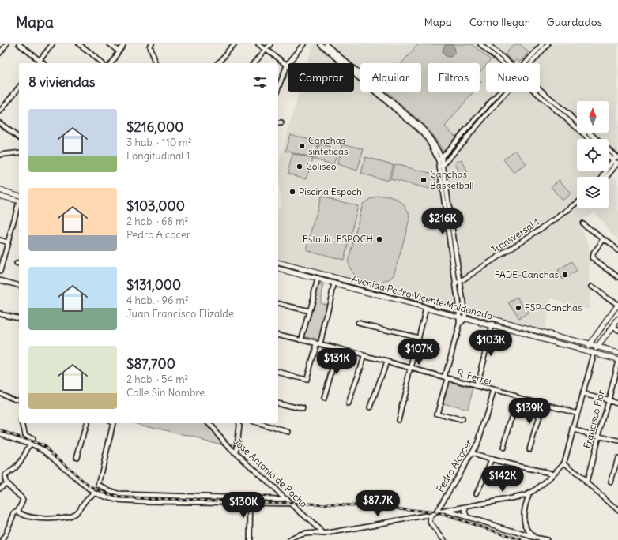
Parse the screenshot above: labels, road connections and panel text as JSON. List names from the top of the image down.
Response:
{
  "streets": {
    "main road": ["Avenida Pedro Vicente Maldonado"],
    "street": [
      "Transversal 1",
      "R. Ferrer",
      "Francisco Flor",
      "Pedro Alcocer",
      "Jose Antonio de Rocha"
    ]
  },
  "crossings": [
    ["Avenida Pedro Vicente Maldonado", "Francisco Flor"],
    ["R. Ferrer", "Pedro Alcocer"]
  ],
  "places": [
    "Canchas sinteticas",
    "Coliseo",
    "Canchas Basketball",
    "Piscina Espoch",
    "Estadio ESPOCH",
    "FADE-Canchas",
    "FSP-Canchas"
  ],
  "north": "top",
  "page": {
    "header": "Mapa",
    "nav": ["Mapa", "Cómo llegar", "Guardados"],
    "chip": [
      "Comprar",
      "Alquilar",
      "Filtros",
      "Nuevo"
    ],
    "heading": "8 viviendas",
    "list": [
      {
        "name": "$216,000",
        "note": "3 hab. · 110 m² · Longitudinal 1"
      },
      {
        "name": "$103,000",
        "note": "2 hab. · 68 m² · Pedro Alcocer"
      },
      {
        "name": "$131,000",
        "note": "4 hab. · 96 m² · Juan Francisco Elizalde"
      },
      {
        "name": "$87,700",
        "note": "2 hab. · 54 m² · Calle Sin Nombre"
      }
    ],
    "price": [
      "$216K",
      "$103K",
      "$107K",
      "$131K",
      "$139K",
      "$142K",
      "$87.7K",
      "$130K"
    ]
  }
}
